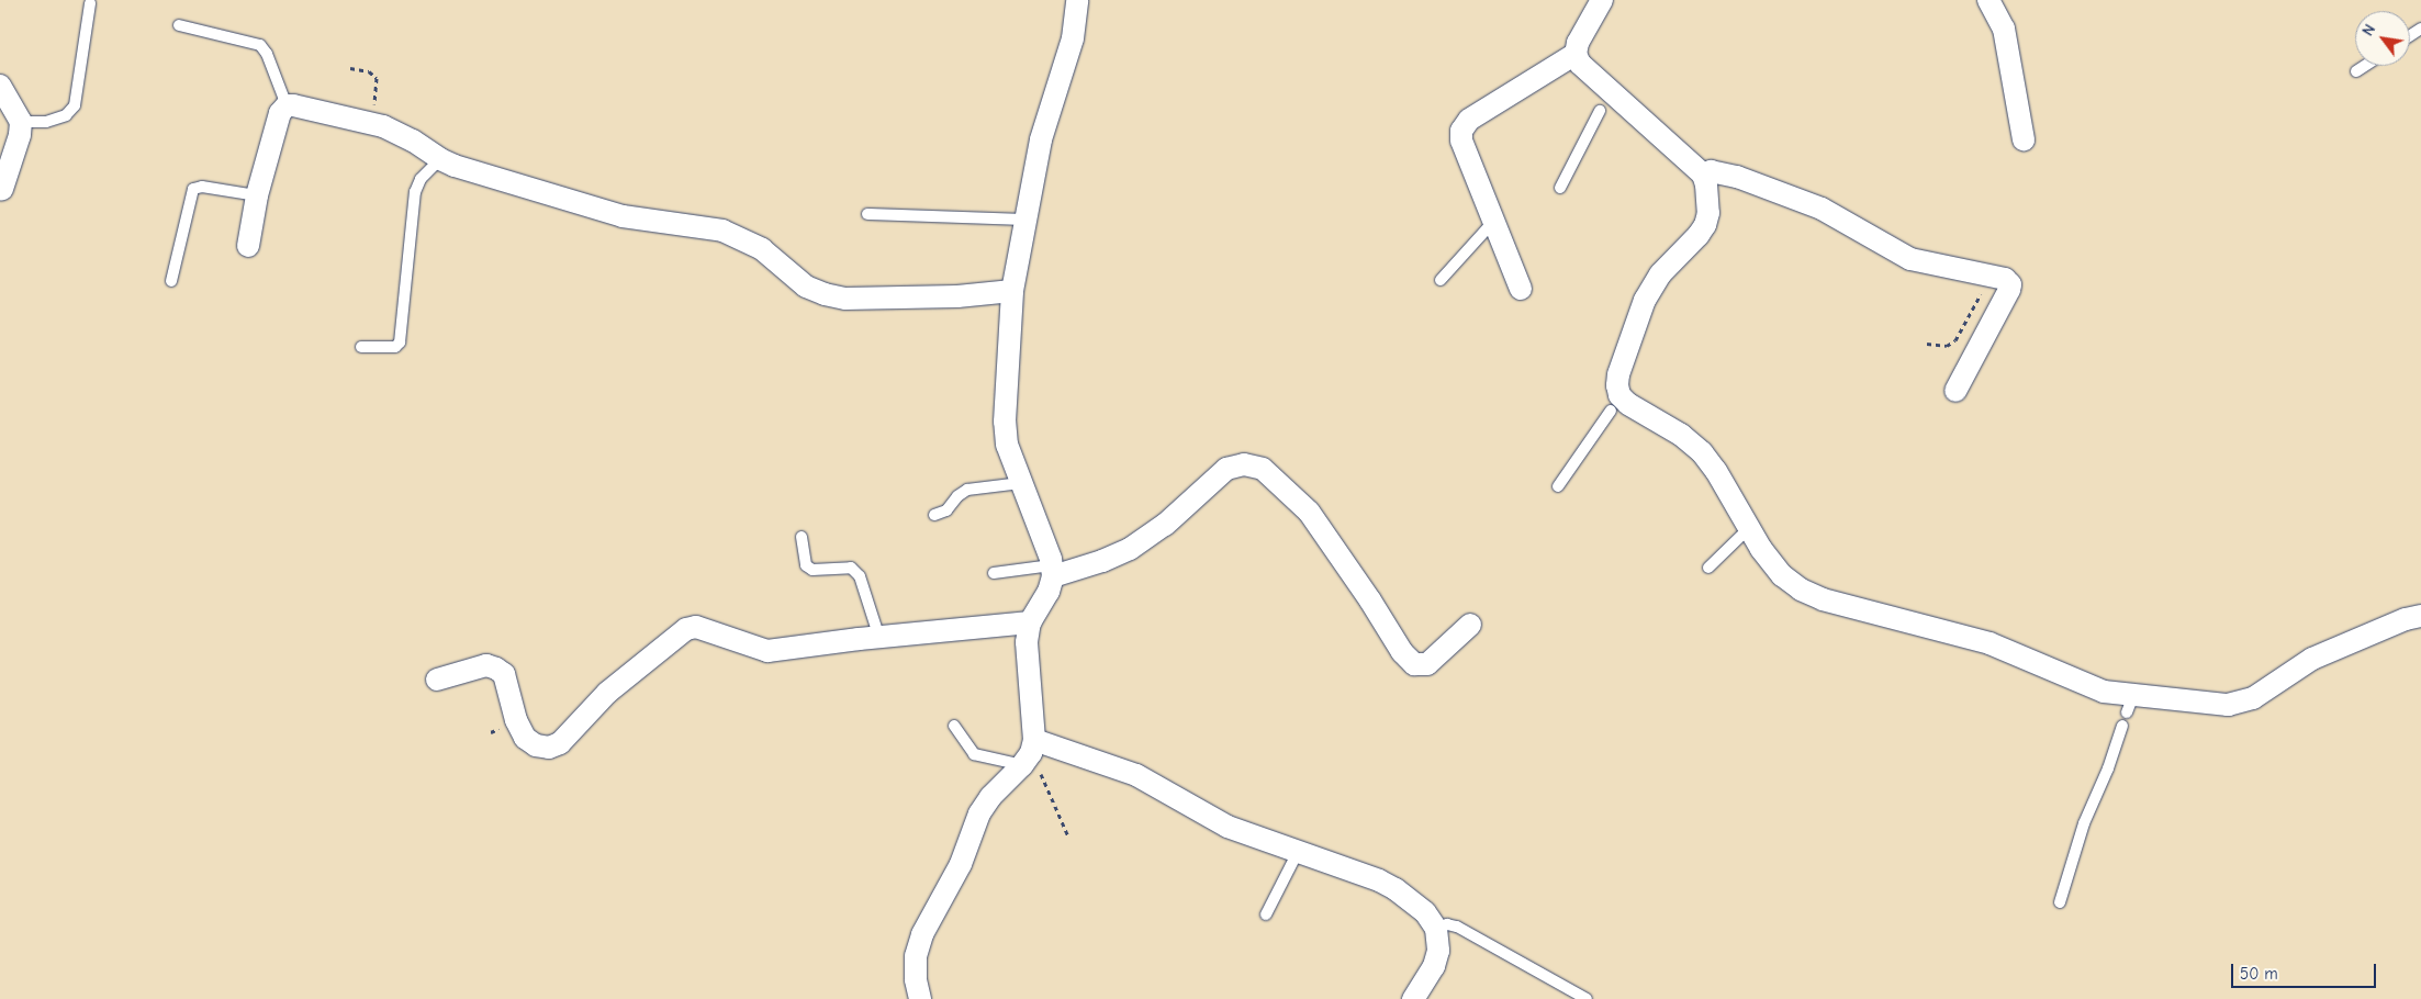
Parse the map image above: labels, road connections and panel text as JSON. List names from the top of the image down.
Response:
{
  "scale_bar": "50 m",
  "north": "top left"
}
